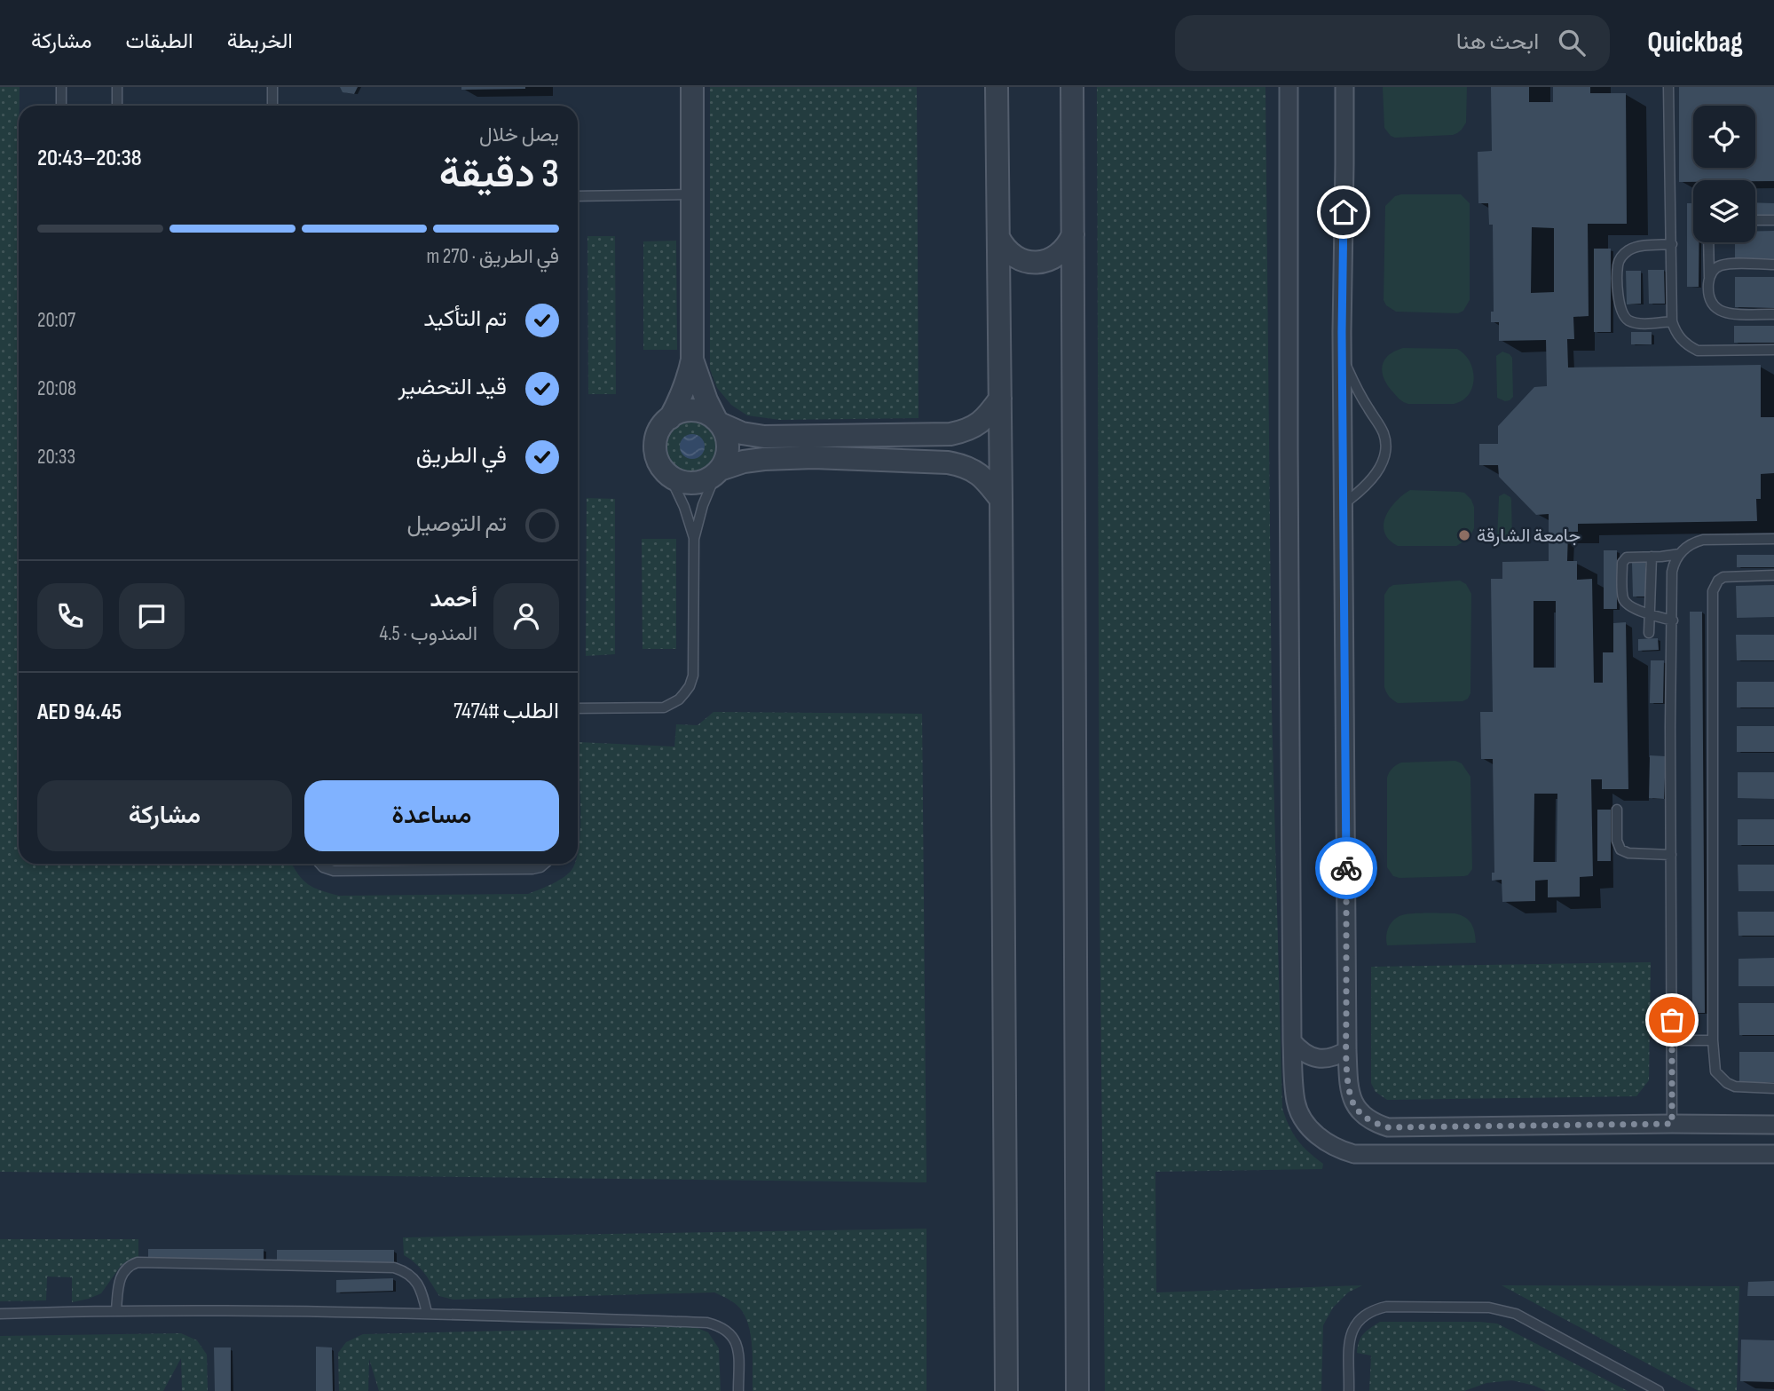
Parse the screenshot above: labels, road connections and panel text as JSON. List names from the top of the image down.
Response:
{
  "places": ["جامعة الشارقة"],
  "page": {
    "header": "Quickbag",
    "search": "ابحث هنا",
    "nav": ["الخريطة", "الطبقات", "مشاركة"],
    "heading": ["3 دقيقة", "يصل خلال", "20:38–20:43"],
    "panel": [
      "أحمد",
      "المندوب · 4.5",
      "الطلب #7474",
      "AED 94.45"
    ],
    "bar": "في الطريق · 270 m",
    "list": [
      ["تم التأكيد", "20:07"],
      ["قيد التحضير", "20:08"],
      ["في الطريق", "20:33"],
      "تم التوصيل"
    ],
    "buttons": ["مساعدة", "مشاركة"]
  }
}
